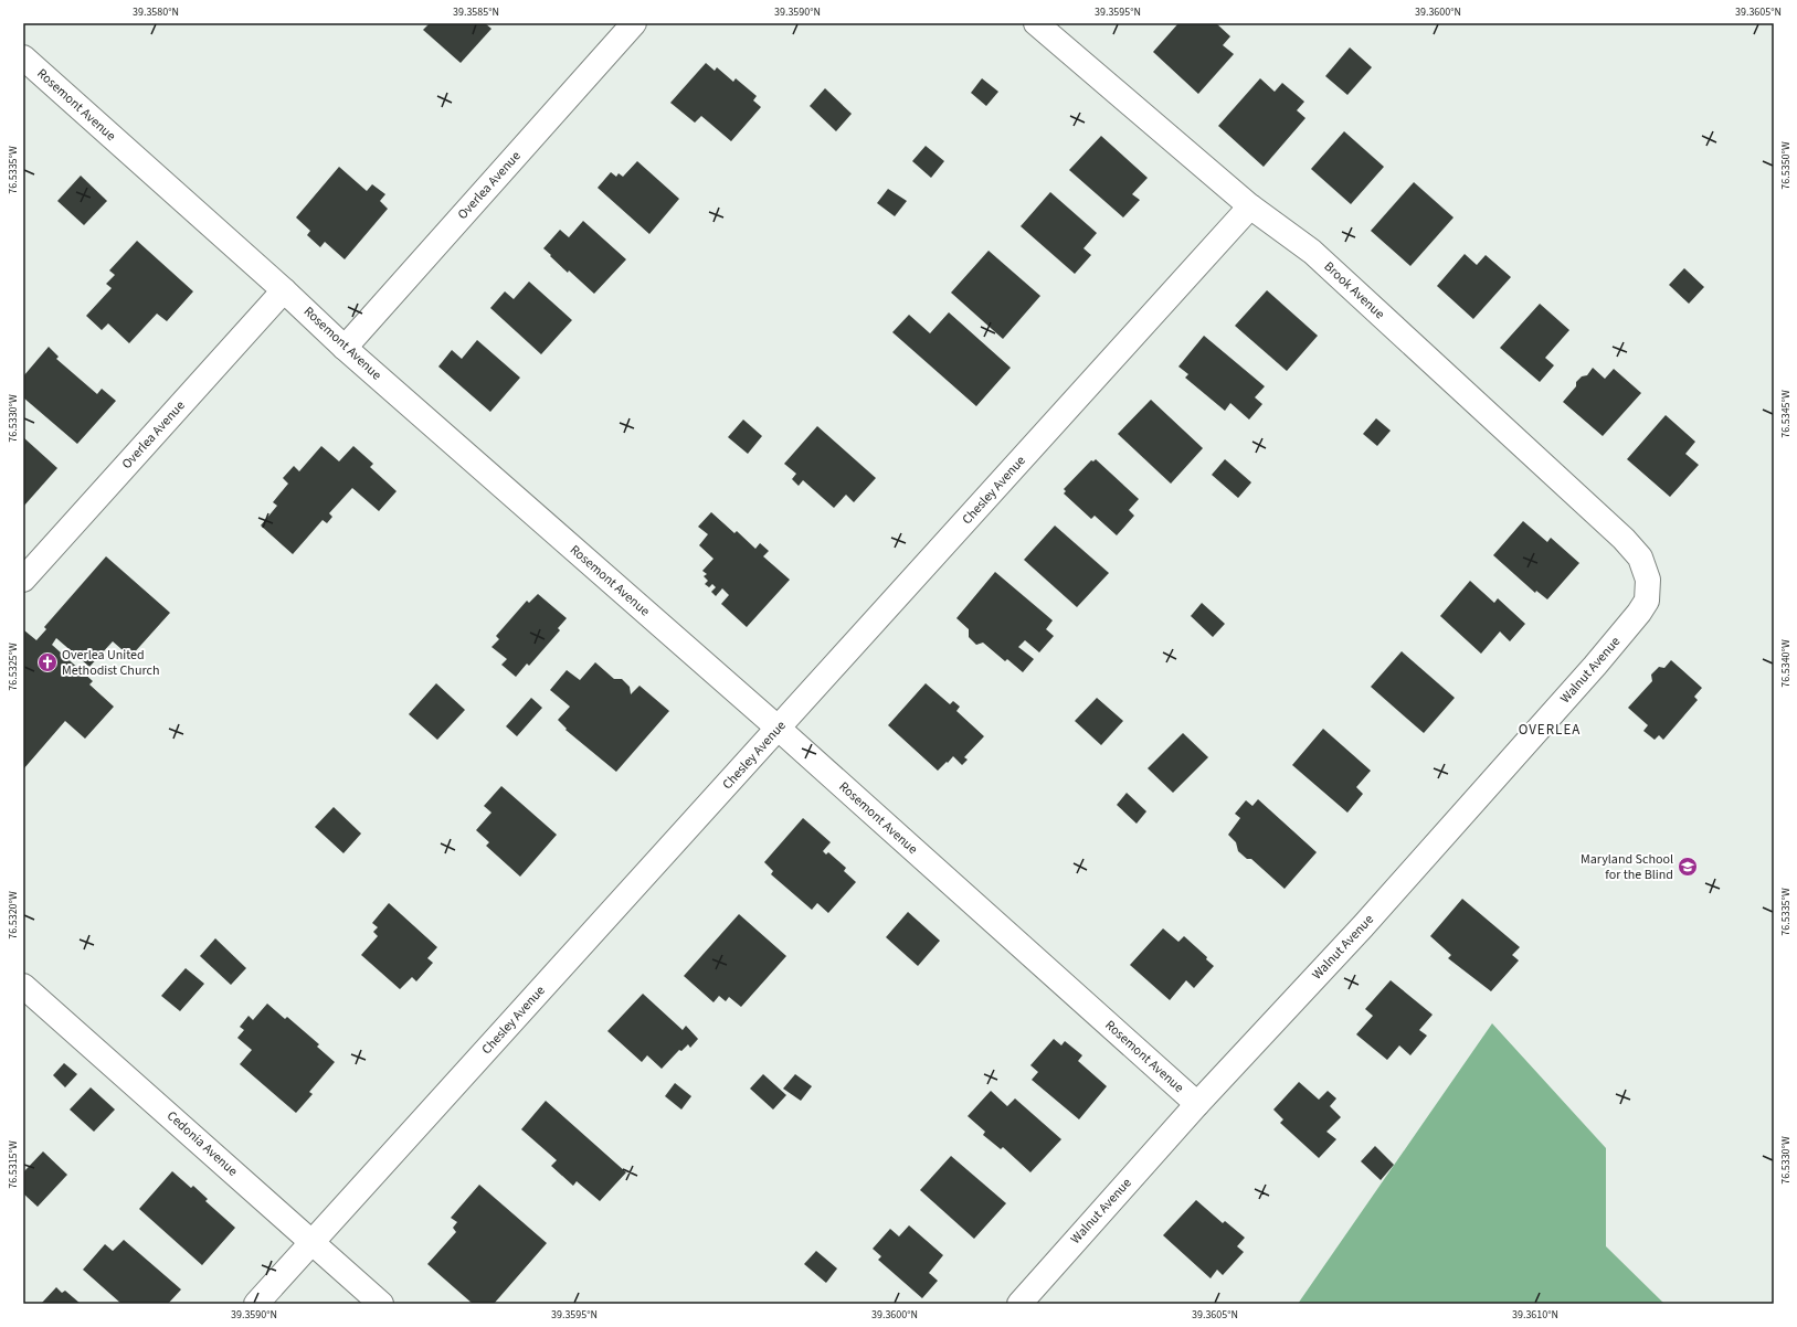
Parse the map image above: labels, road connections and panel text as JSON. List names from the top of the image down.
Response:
{
  "streets": {
    "street": [
      "Rosemont Avenue",
      "Overlea Avenue",
      "Brook Avenue",
      "Chesley Avenue",
      "Walnut Avenue",
      "Cedonia Avenue"
    ]
  },
  "crossings": [
    ["Rosemont Avenue", "Overlea Avenue"],
    ["Rosemont Avenue", "Chesley Avenue"],
    ["Rosemont Avenue", "Walnut Avenue"],
    ["Brook Avenue", "Chesley Avenue"],
    ["Brook Avenue", "Walnut Avenue"],
    ["Chesley Avenue", "Cedonia Avenue"]
  ],
  "districts": ["OVERLEA"],
  "places": {
    "church": ["Overlea United Methodist Church"],
    "school or university": ["Maryland School for the Blind"]
  },
  "coordinates": [
    "39.3580°N",
    "39.3585°N",
    "39.3590°N",
    "39.3595°N",
    "39.3600°N",
    "39.3605°N",
    "76.5350°W",
    "76.5335°W",
    "76.5345°W",
    "76.5330°W",
    "76.5340°W",
    "76.5325°W",
    "76.5320°W",
    "76.5315°W",
    "39.3610°N"
  ]
}
